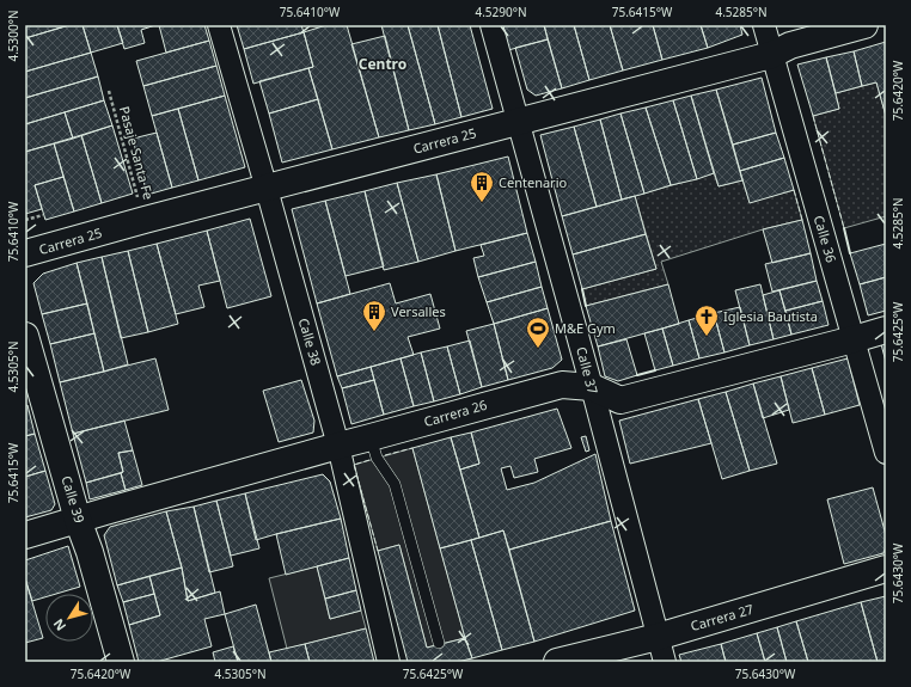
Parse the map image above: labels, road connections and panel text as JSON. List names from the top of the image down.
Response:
{
  "streets": {
    "street": [
      "Carrera 25",
      "Calle 36",
      "Calle 38",
      "Calle 37",
      "Carrera 26",
      "Calle 39",
      "Carrera 27"
    ],
    "path": ["Pasaje Santa Fe"]
  },
  "crossings": [
    ["Carrera 25", "Pasaje Santa Fe"],
    ["Carrera 25", "Calle 36"],
    ["Carrera 25", "Calle 38"],
    ["Carrera 25", "Calle 37"],
    ["Calle 36", "Carrera 26"],
    ["Calle 38", "Carrera 26"],
    ["Calle 37", "Carrera 26"],
    ["Calle 37", "Carrera 27"],
    ["Carrera 26", "Calle 39"]
  ],
  "districts": ["Centro"],
  "places": {
    "building": ["Centenario", "Versalles"],
    "church": ["Iglesia Bautista"],
    "sports": ["M&E Gym"]
  },
  "north": "bottom left",
  "coordinates": [
    "75.6410°W",
    "4.5290°N",
    "75.6415°W",
    "4.5285°N",
    "4.5300°N",
    "75.6420°W",
    "75.6425°W",
    "4.5305°N",
    "75.6430°W"
  ]
}
